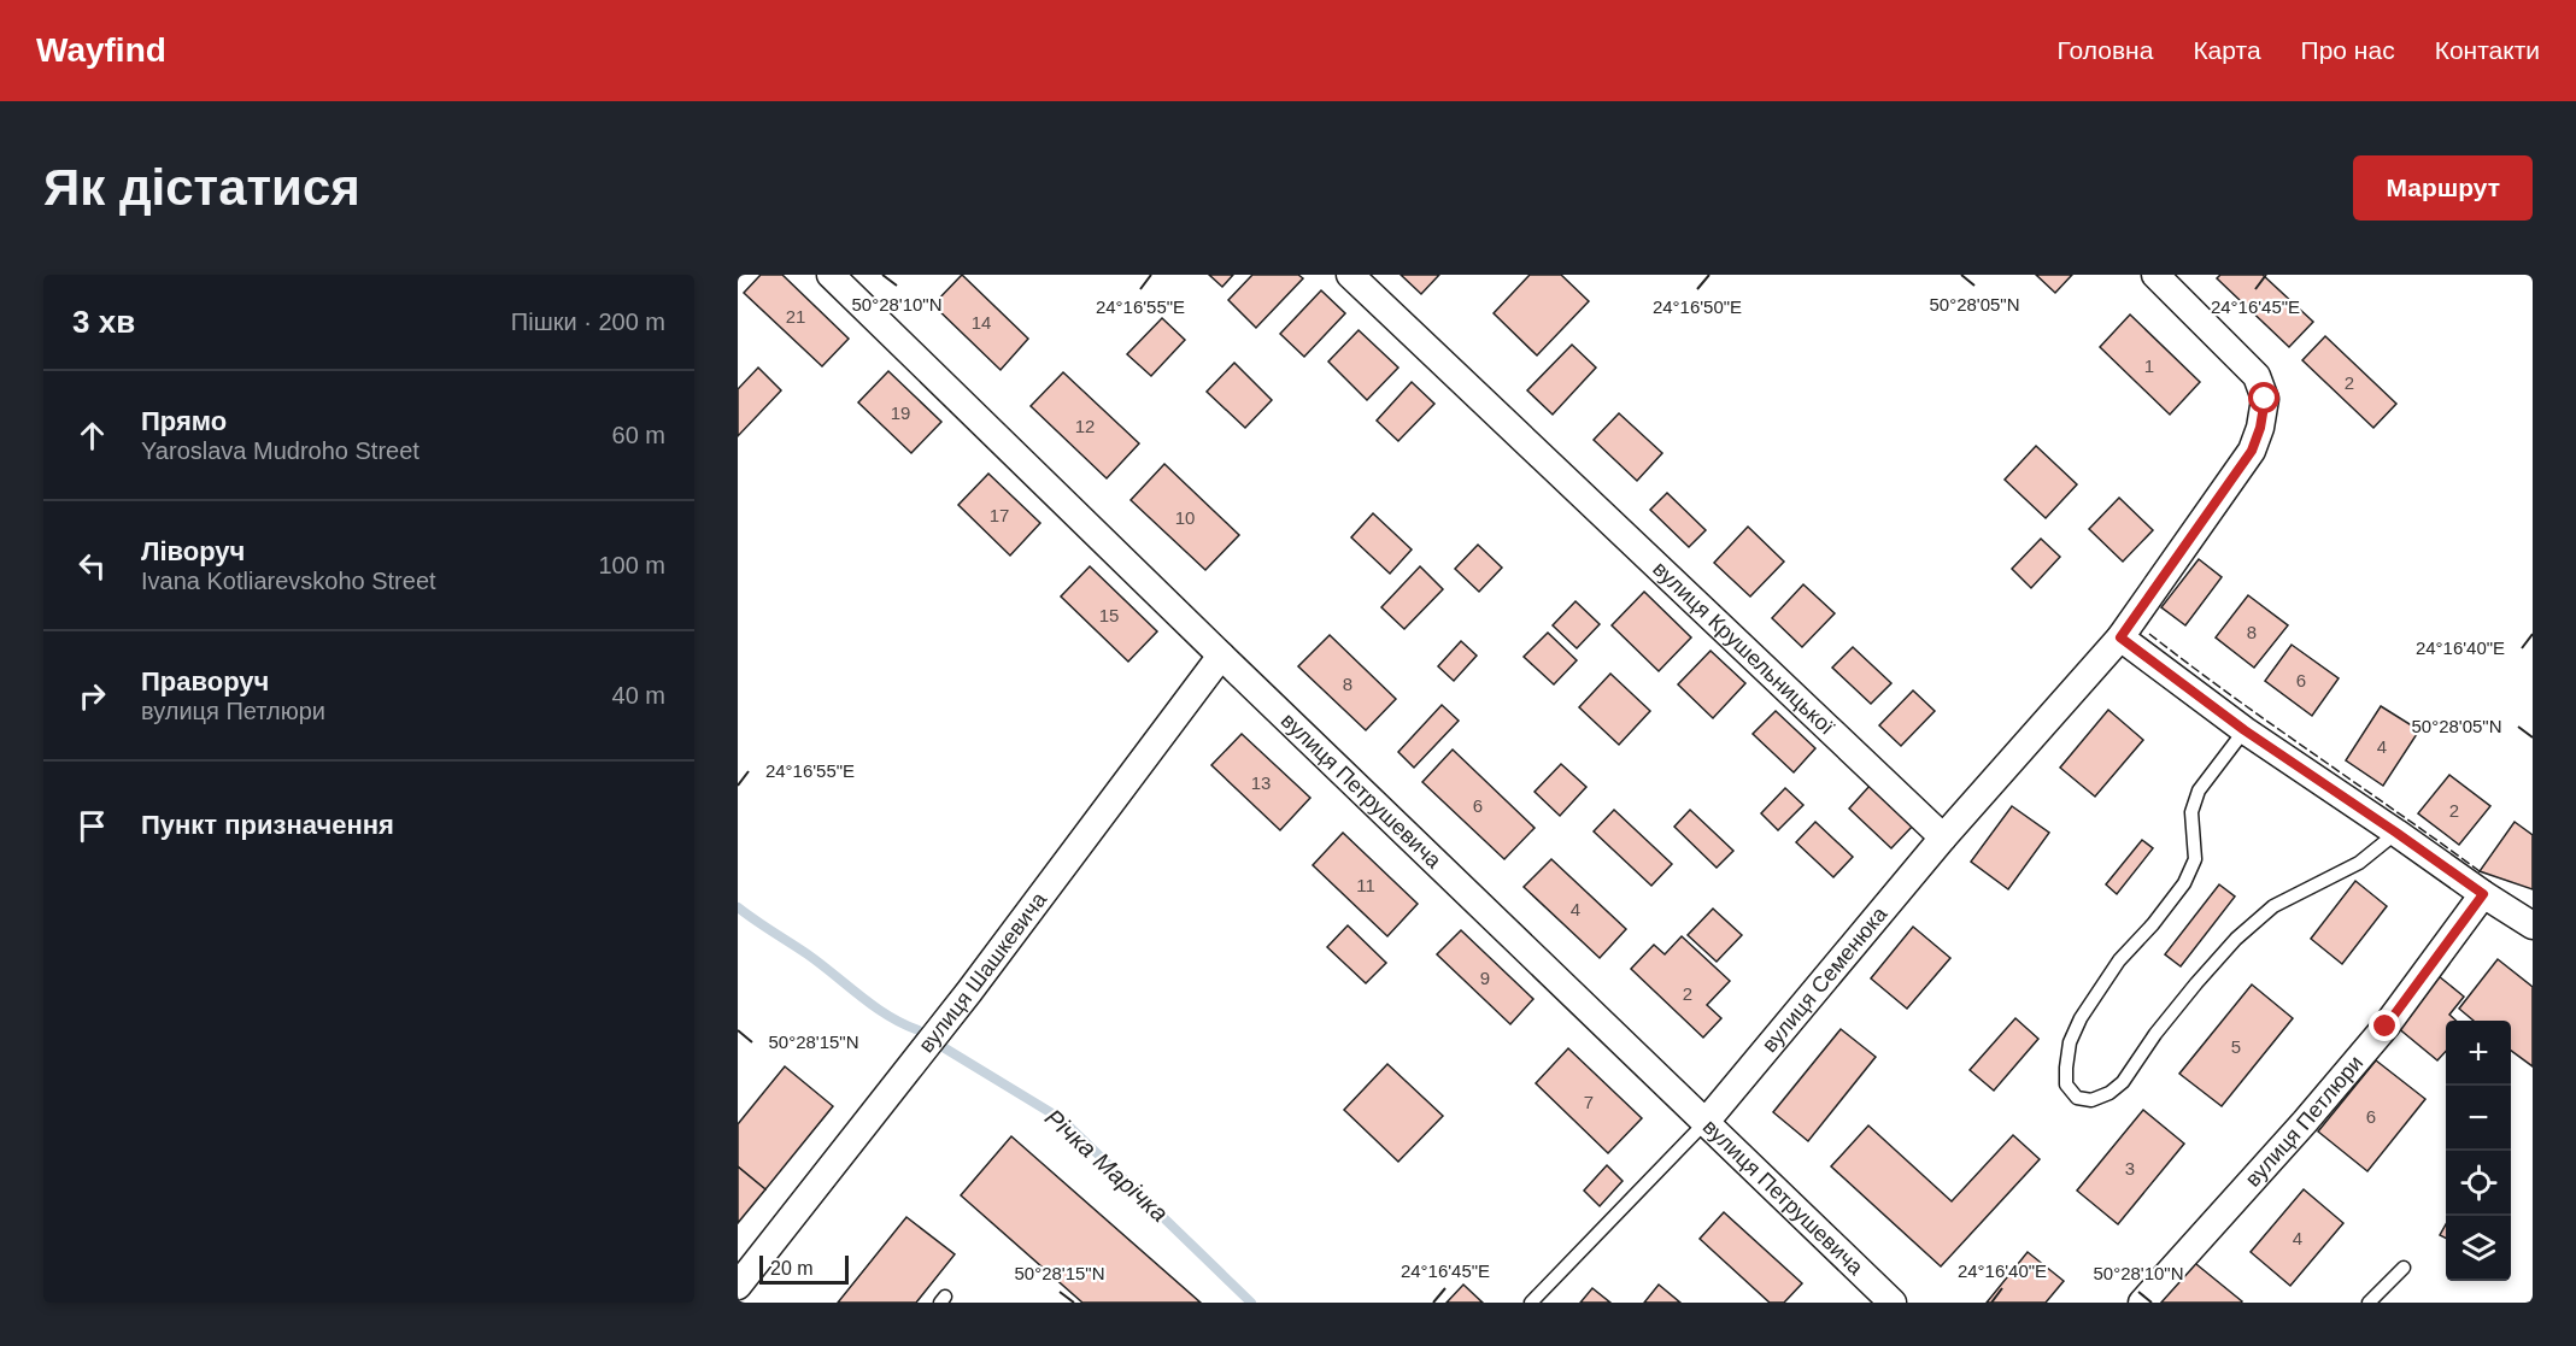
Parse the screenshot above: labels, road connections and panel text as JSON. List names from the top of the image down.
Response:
{
  "streets": {
    "street": [
      "вулиця Крушельницької",
      "вулиця Петрушевича",
      "вулиця Шашкевича",
      "вулиця Семенюка",
      "вулиця Петлюри"
    ]
  },
  "crossings": [
    ["вулиця Крушельницької", "вулиця Семенюка"],
    ["вулиця Петрушевича", "вулиця Шашкевича"],
    ["вулиця Петрушевича", "вулиця Семенюка"]
  ],
  "water": ["Річка Марічка"],
  "house_numbers": [
    "21",
    "14",
    "1",
    "2",
    "19",
    "12",
    "17",
    "10",
    "15",
    "8",
    "6",
    "8",
    "4",
    "13",
    "6",
    "2",
    "11",
    "4",
    "9",
    "2",
    "5",
    "7",
    "6",
    "3",
    "4"
  ],
  "scale_bar": "20 m",
  "page": {
    "header": "Wayfind",
    "nav": [
      "Головна",
      "Карта",
      "Про нас",
      "Контакти"
    ],
    "buttons": "Маршрут",
    "title": "Як дістатися",
    "heading": ["3 хв", "Пішки · 200 m"],
    "list": [
      ["Прямо", "Yaroslava Mudroho Street", "60 m"],
      ["Ліворуч", "Ivana Kotliarevskoho Street", "100 m"],
      ["Праворуч", "вулиця Петлюри", "40 m"],
      "Пункт призначення"
    ],
    "map_buttons": ["+", "−"],
    "scale": "20 m"
  },
  "coordinates": [
    "50°28'10\"N",
    "50°28'05\"N",
    "24°16'55\"E",
    "24°16'50\"E",
    "24°16'45\"E",
    "24°16'40\"E",
    "50°28'15\"N"
  ]
}
